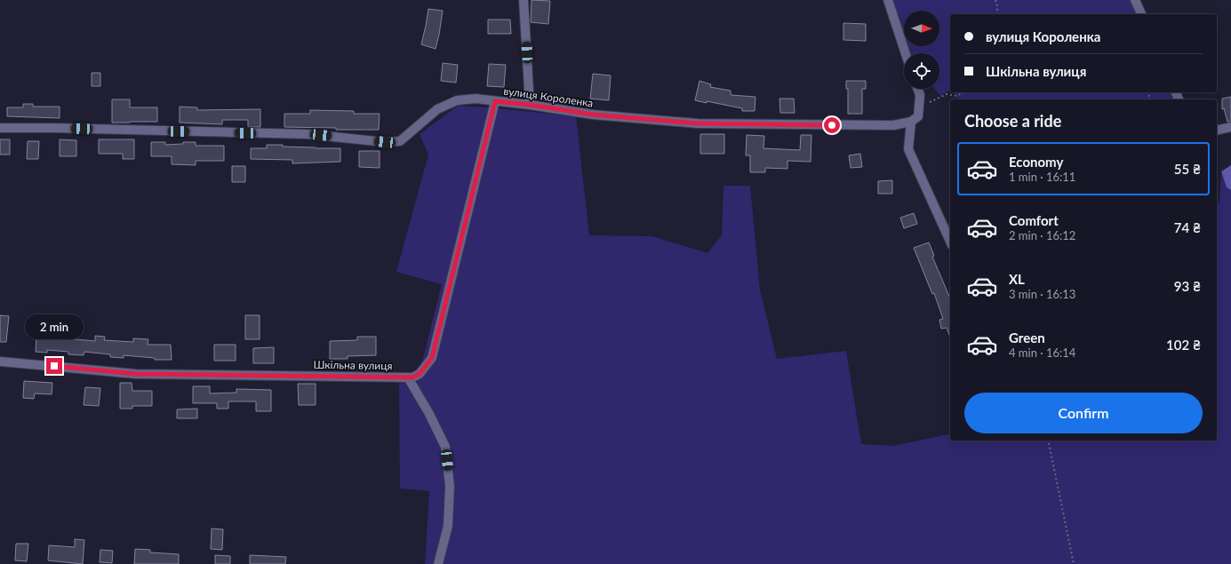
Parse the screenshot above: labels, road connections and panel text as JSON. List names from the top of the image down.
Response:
{
  "streets": {
    "street": ["вулиця Короленка", "Шкільна вулиця"]
  },
  "crossings": [
    ["вулиця Короленка", "Шкільна вулиця"]
  ],
  "north": "right",
  "page": {
    "banner": ["вулиця Короленка", "Шкільна вулиця"],
    "heading": "Choose a ride",
    "list": [
      {
        "name": "Economy",
        "note": "1 min · 16:11",
        "value": "55 ₴"
      },
      {
        "name": "Comfort",
        "note": "2 min · 16:12",
        "value": "74 ₴"
      },
      {
        "name": "XL",
        "note": "3 min · 16:13",
        "value": "93 ₴"
      },
      {
        "name": "Green",
        "note": "4 min · 16:14",
        "value": "102 ₴"
      }
    ],
    "bubble": "2 min",
    "buttons": "Confirm"
  }
}
